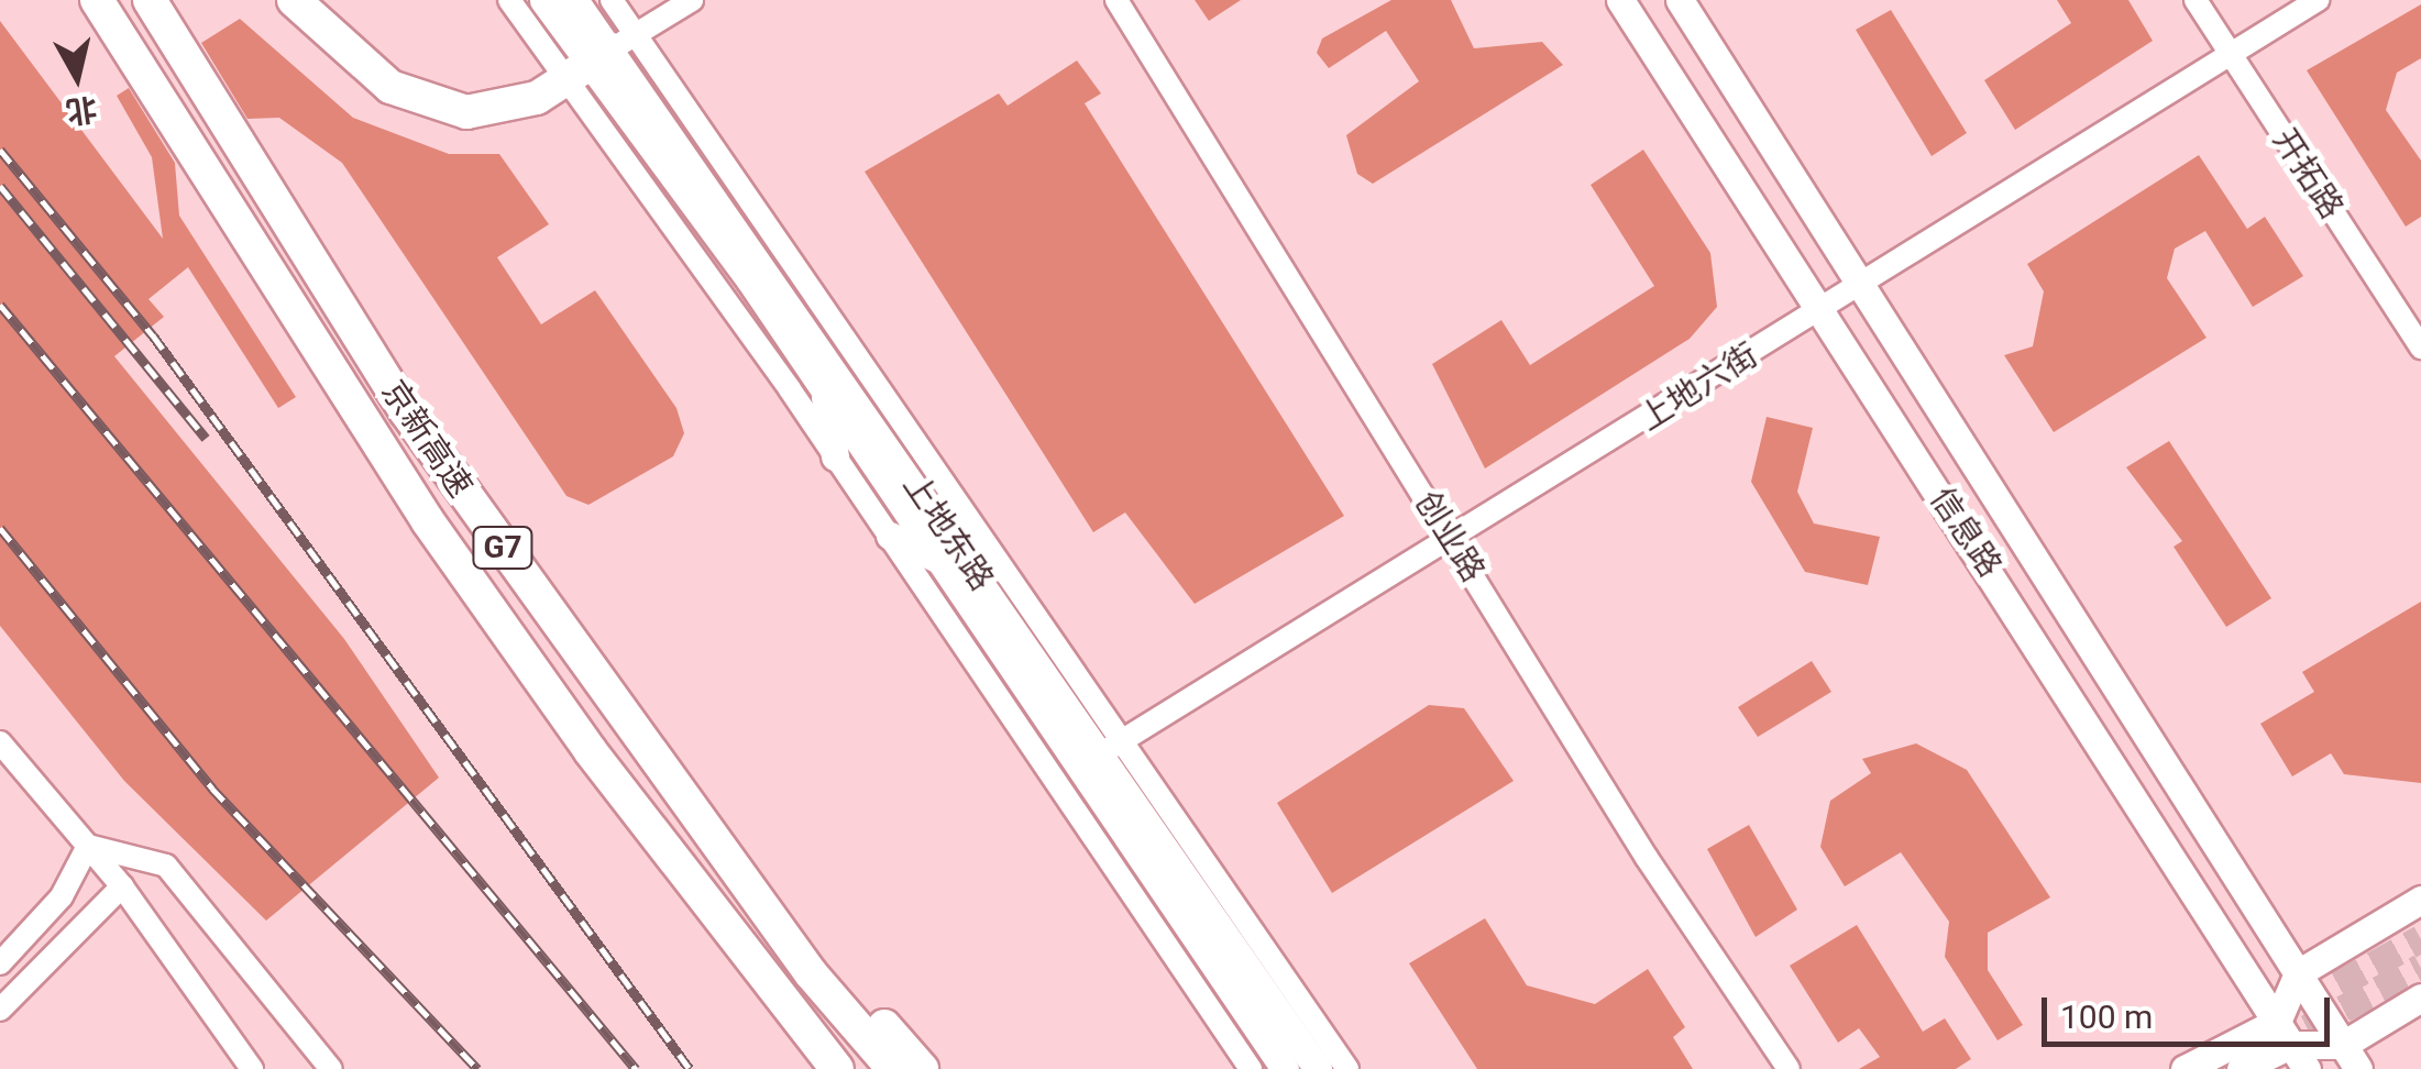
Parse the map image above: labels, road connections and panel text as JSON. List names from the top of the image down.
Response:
{
  "streets": {
    "highway": ["京新高速", "G7"],
    "main road": ["上地东路", "信息路"],
    "street": ["开拓路", "上地六街", "创业路"]
  },
  "crossings": [
    ["开拓路", "上地六街"],
    ["上地六街", "上地东路"],
    ["上地六街", "信息路"],
    ["上地六街", "创业路"]
  ],
  "scale_bar": "100 m",
  "north": "bottom"
}
